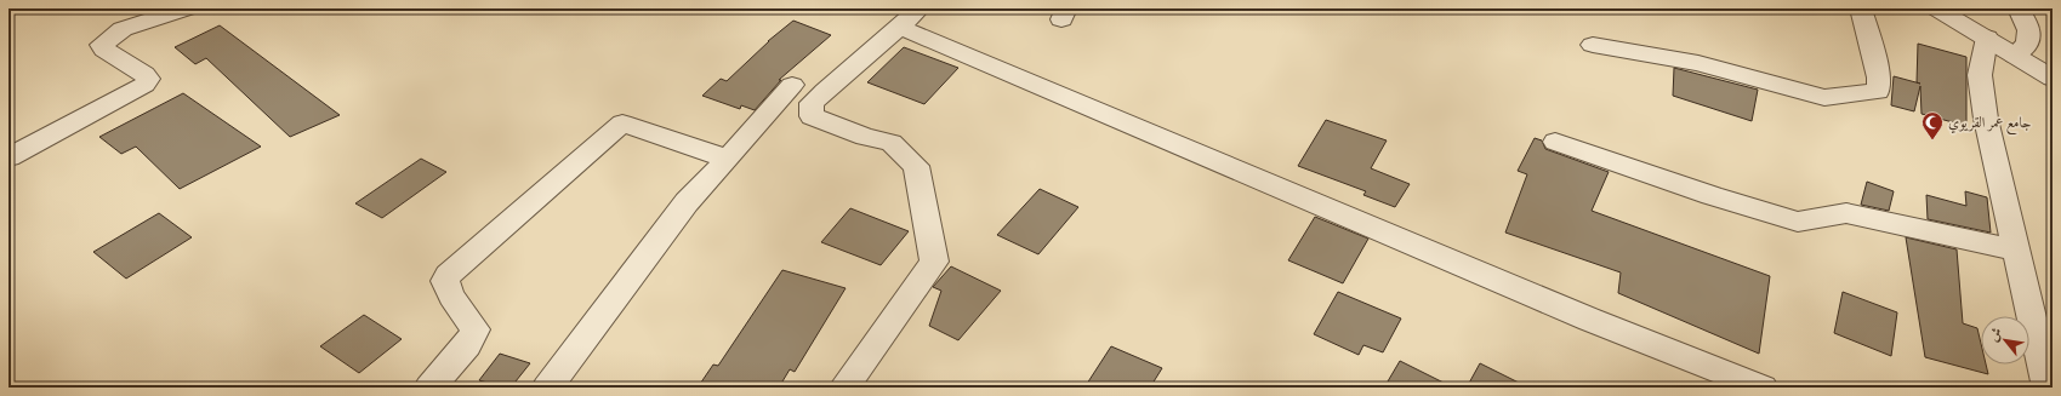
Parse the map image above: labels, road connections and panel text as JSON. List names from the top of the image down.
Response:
{
  "places": {
    "mosque": ["جامع عمر القريوي"]
  },
  "north": "top left"
}
